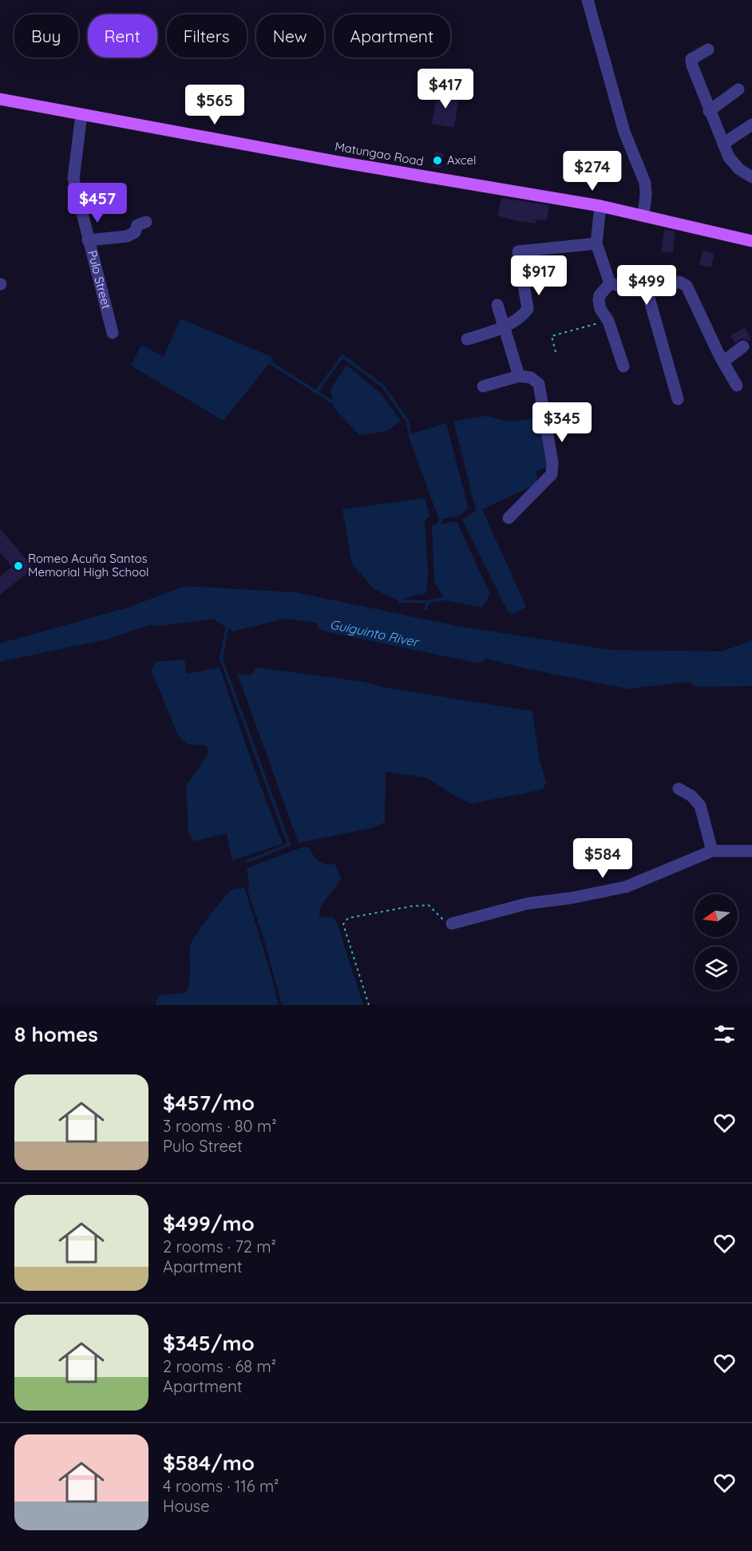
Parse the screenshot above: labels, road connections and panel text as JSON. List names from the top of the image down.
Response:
{
  "streets": {
    "main road": ["Matungao Road"],
    "street": ["Pulo Street"]
  },
  "crossings": [
    ["Matungao Road", "Pulo Street"]
  ],
  "water": ["Guiguinto River"],
  "places": ["Axcel", "Romeo Acuña Santos Memorial High School"],
  "north": "left",
  "page": {
    "chip": [
      "Buy",
      "Rent",
      "Filters",
      "New",
      "Apartment"
    ],
    "price": [
      "$417",
      "$565",
      "$274",
      "$457",
      "$917",
      "$499",
      "$345",
      "$584"
    ],
    "heading": "8 homes",
    "list": [
      {
        "name": "$457/mo",
        "note": "3 rooms · 80 m² · Pulo Street"
      },
      {
        "name": "$499/mo",
        "note": "2 rooms · 72 m² · Apartment"
      },
      {
        "name": "$345/mo",
        "note": "2 rooms · 68 m² · Apartment"
      },
      {
        "name": "$584/mo",
        "note": "4 rooms · 116 m² · House"
      }
    ]
  }
}
